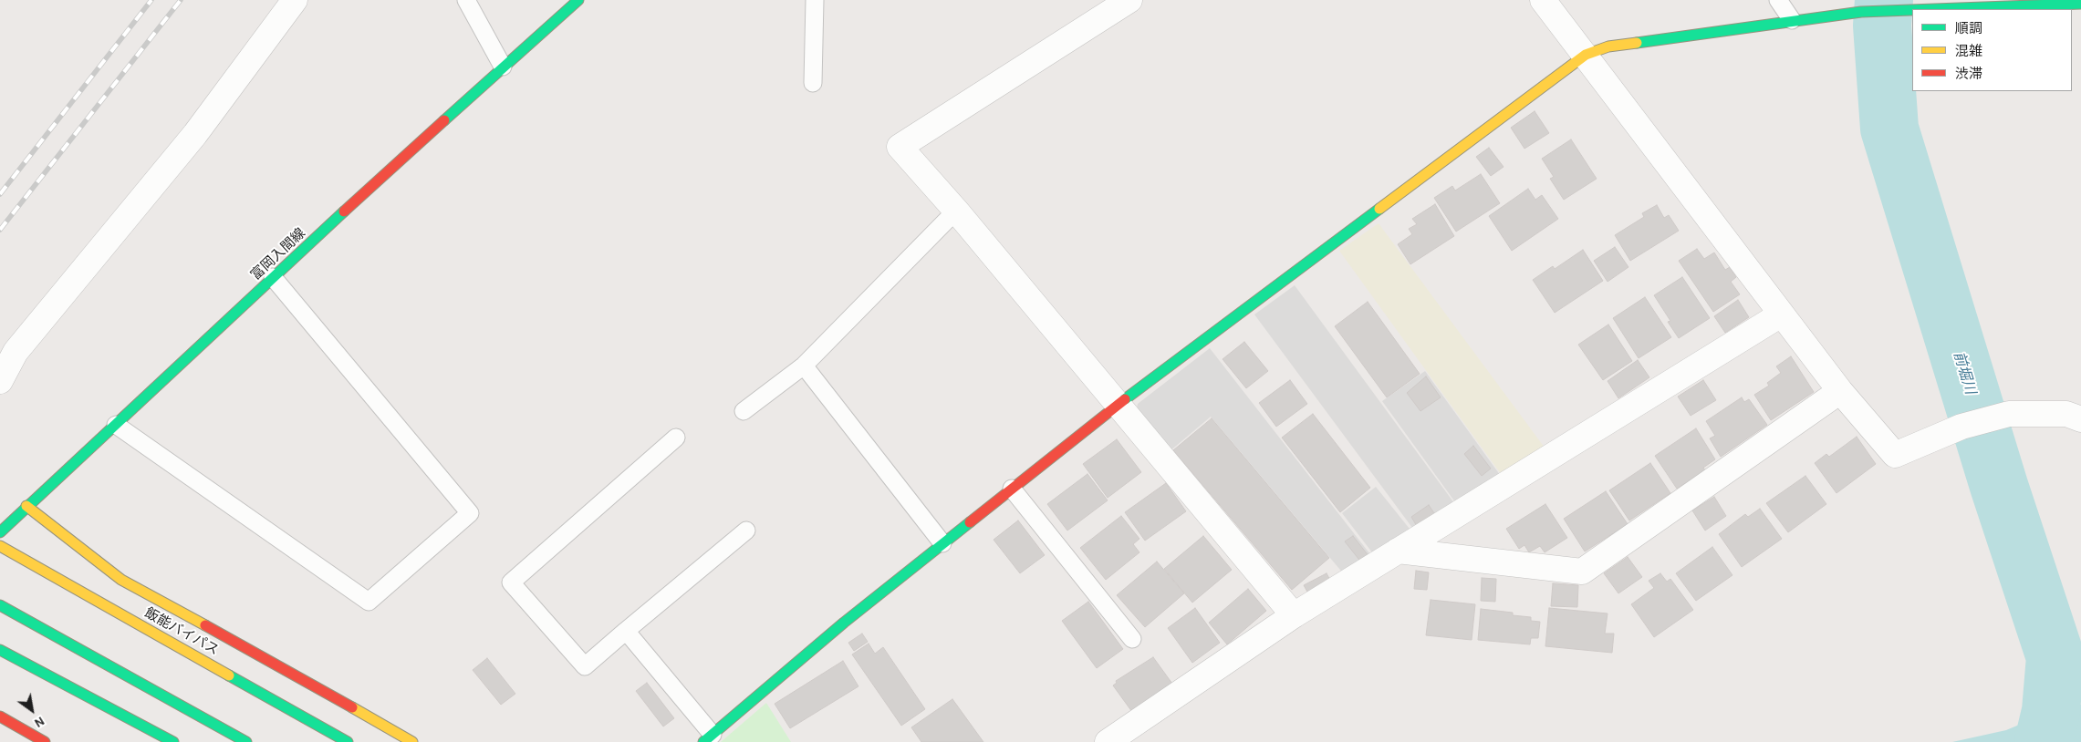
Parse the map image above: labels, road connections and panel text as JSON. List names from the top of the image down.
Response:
{
  "streets": {
    "main road": ["富岡入間線", "飯能バイパス"]
  },
  "water": ["前堀川"],
  "legend": ["順調", "混雑", "渋滞"],
  "north": "bottom right"
}
